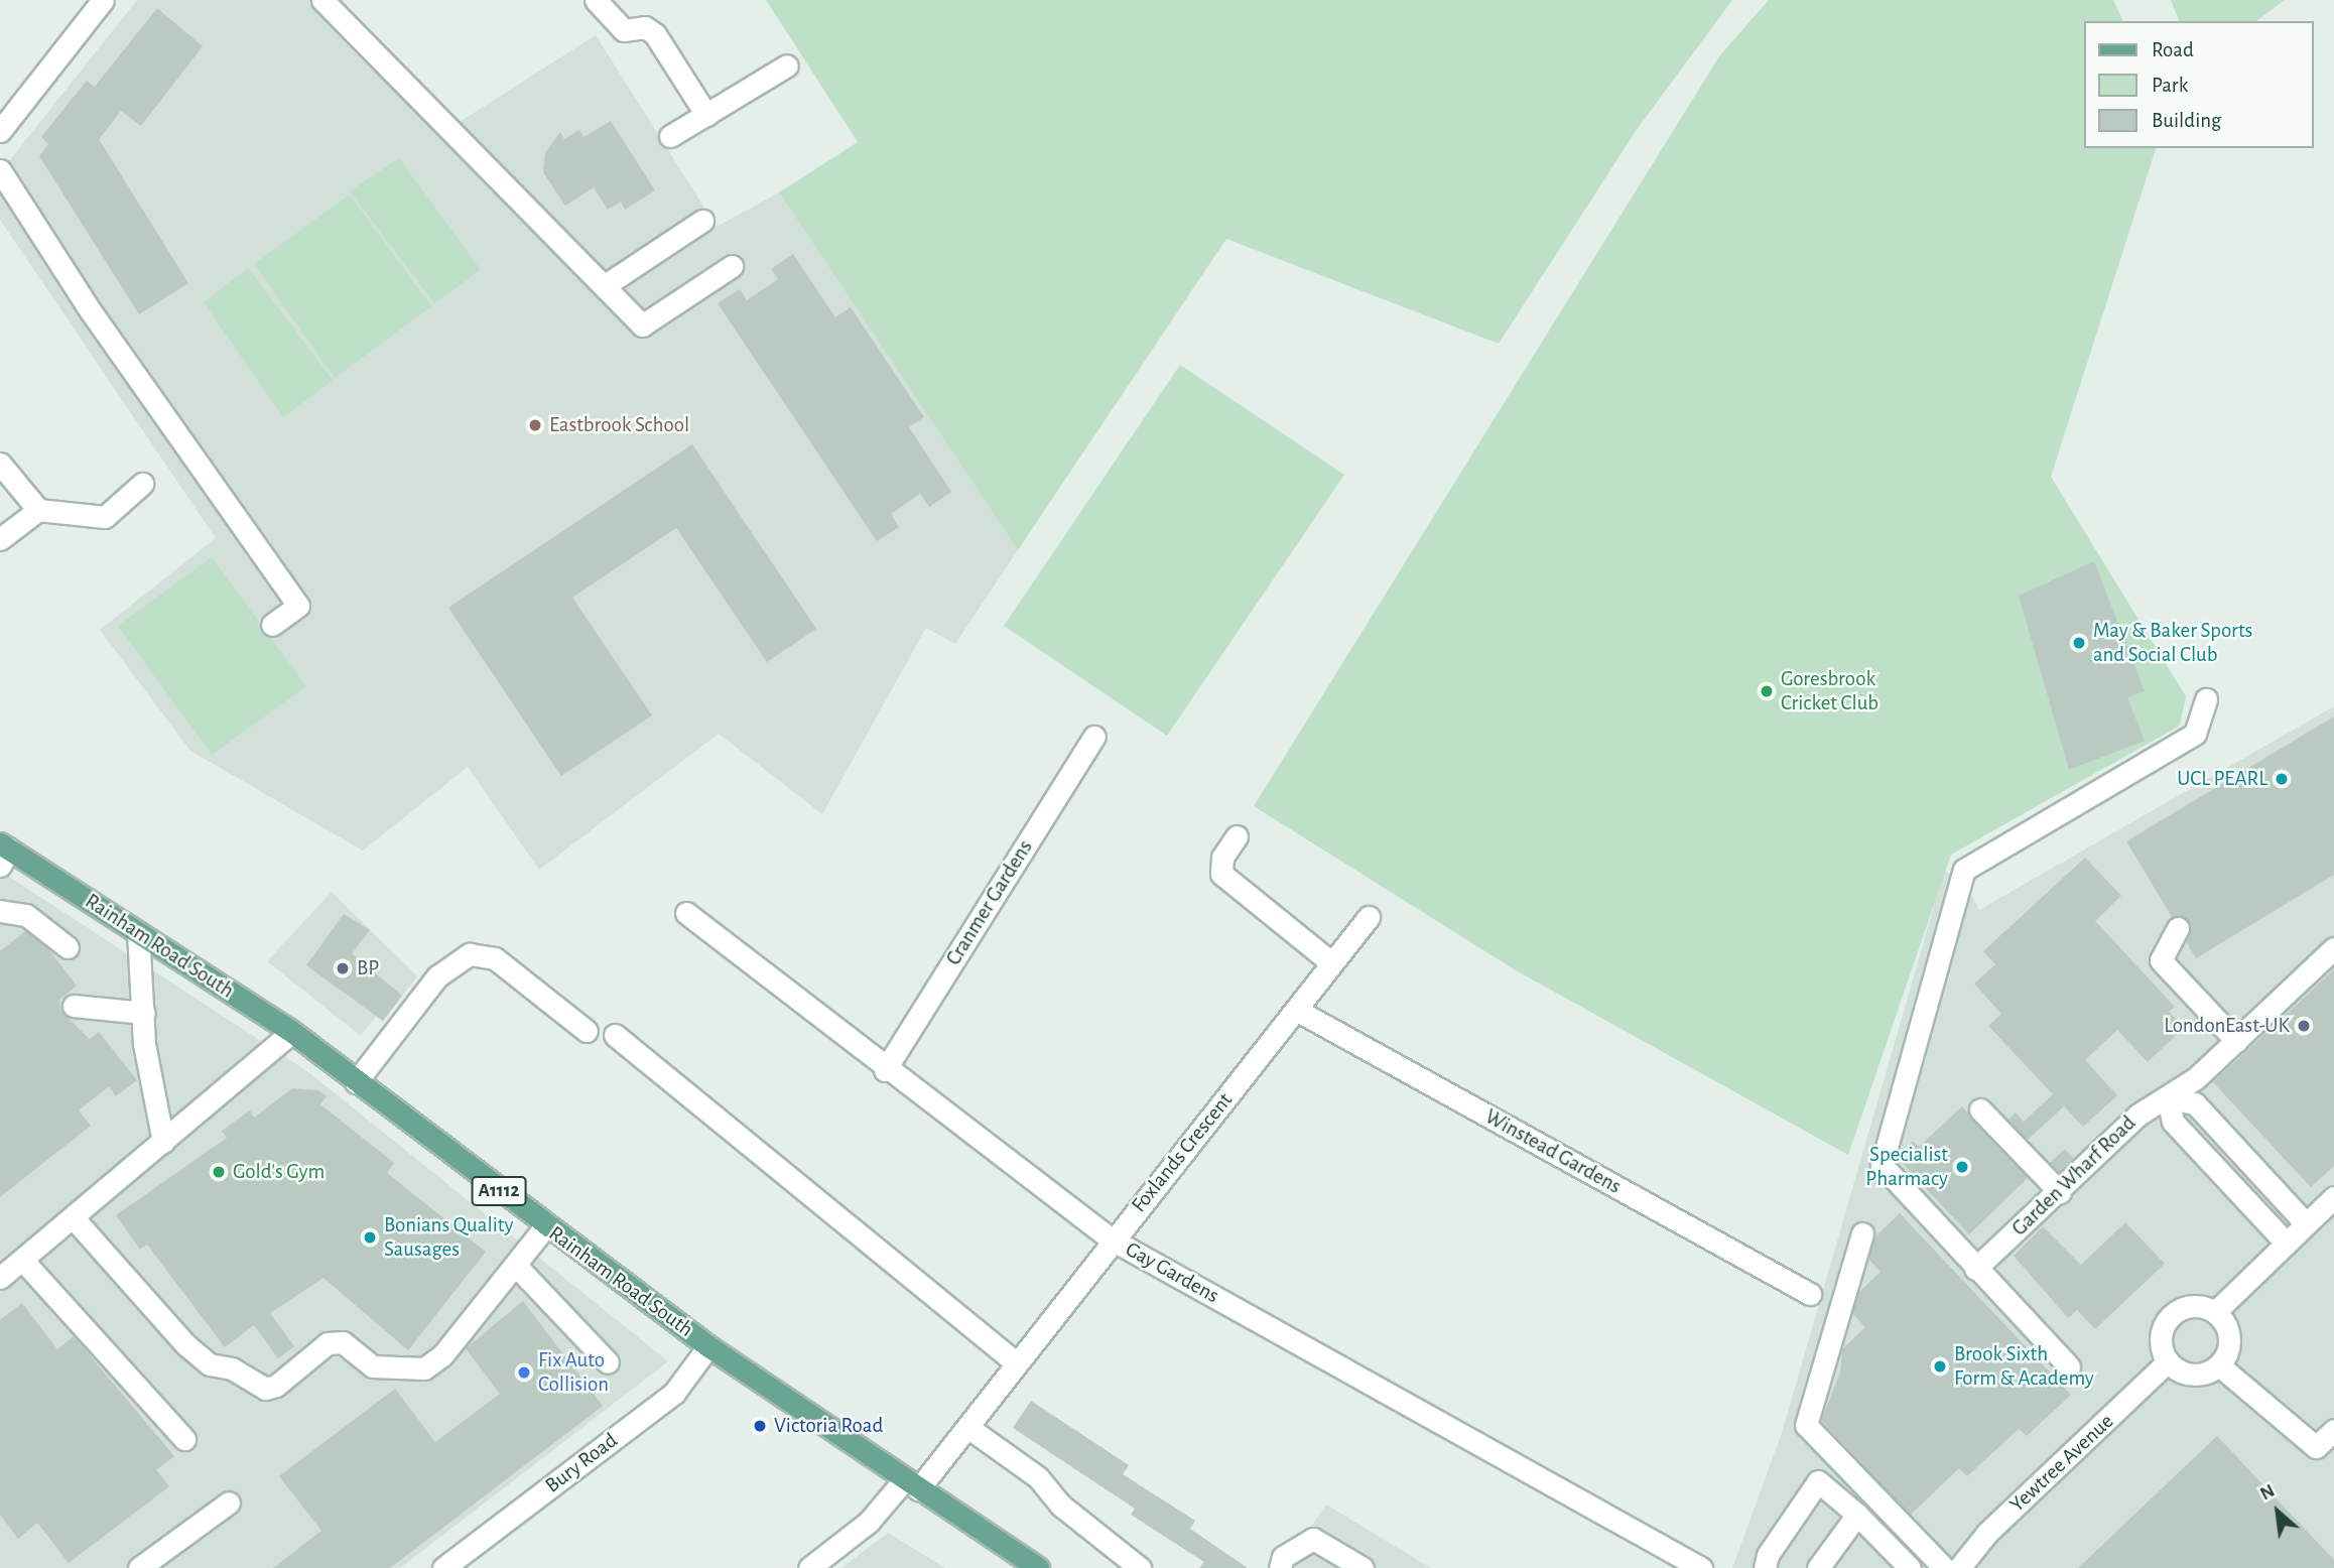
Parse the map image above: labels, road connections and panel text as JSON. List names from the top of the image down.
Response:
{
  "streets": {
    "main road": ["Rainham Road South", "A1112"],
    "street": [
      "Cranmer Gardens",
      "Winstead Gardens",
      "Foxlands Crescent",
      "Garden Wharf Road",
      "Gay Gardens",
      "Bury Road",
      "Yewtree Avenue"
    ]
  },
  "crossings": [
    ["Cranmer Gardens", "Gay Gardens"],
    ["Rainham Road South", "Foxlands Crescent"],
    ["Rainham Road South", "Bury Road"],
    ["Winstead Gardens", "Foxlands Crescent"],
    ["Foxlands Crescent", "Gay Gardens"]
  ],
  "places": [
    "Eastbrook School",
    "May & Baker Sports and Social Club",
    "Goresbrook Cricket Club",
    "UCL PEARL",
    "BP",
    "LondonEast-UK",
    "Specialist Pharmacy",
    "Gold's Gym",
    "Bonians Quality Sausages",
    "Brook Sixth Form & Academy",
    "Fix Auto Collision",
    "Victoria Road"
  ],
  "legend": ["Road", "Park", "Building"],
  "north": "top left"
}
